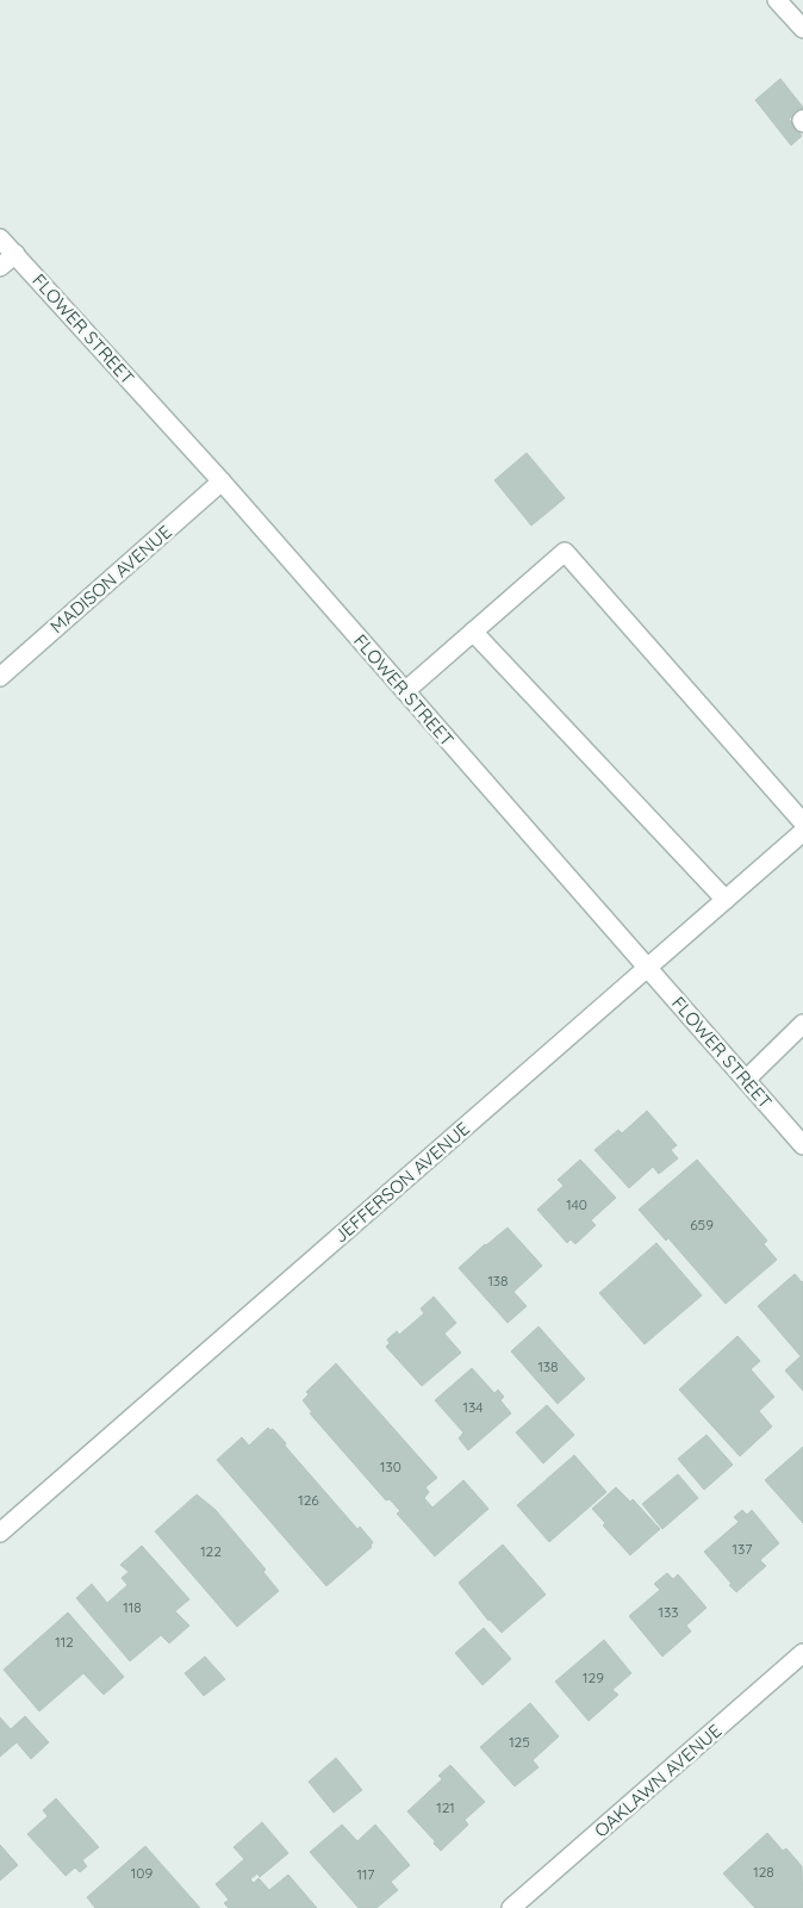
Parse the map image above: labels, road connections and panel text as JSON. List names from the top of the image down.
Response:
{
  "streets": {
    "street": [
      "FLOWER STREET",
      "MADISON AVENUE",
      "JEFFERSON AVENUE",
      "OAKLAWN AVENUE"
    ]
  },
  "crossings": [
    ["FLOWER STREET", "MADISON AVENUE"],
    ["FLOWER STREET", "JEFFERSON AVENUE"]
  ],
  "house_numbers": [
    "140",
    "659",
    "138",
    "138",
    "134",
    "130",
    "126",
    "137",
    "122",
    "118",
    "133",
    "112",
    "129",
    "125",
    "121",
    "128",
    "109",
    "117"
  ]
}
